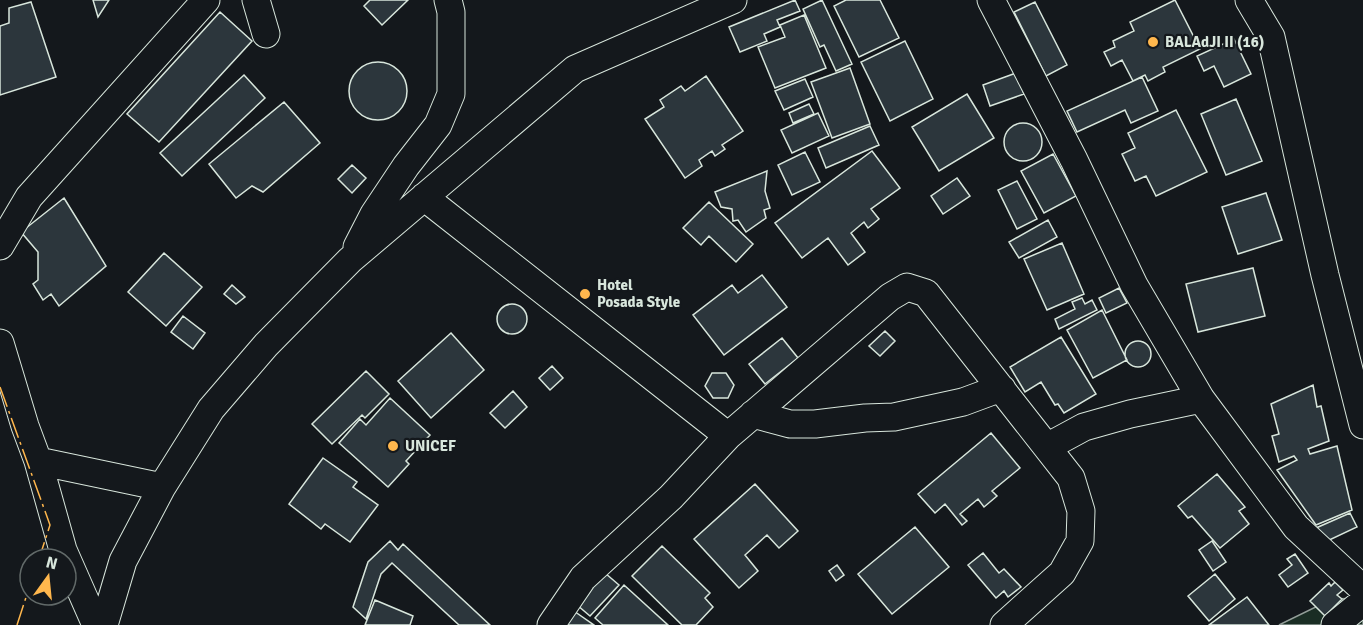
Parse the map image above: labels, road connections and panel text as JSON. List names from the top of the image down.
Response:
{
  "places": ["BALAdJI II (16)", "Hotel Posada Style", "UNICEF"],
  "north": "top"
}
